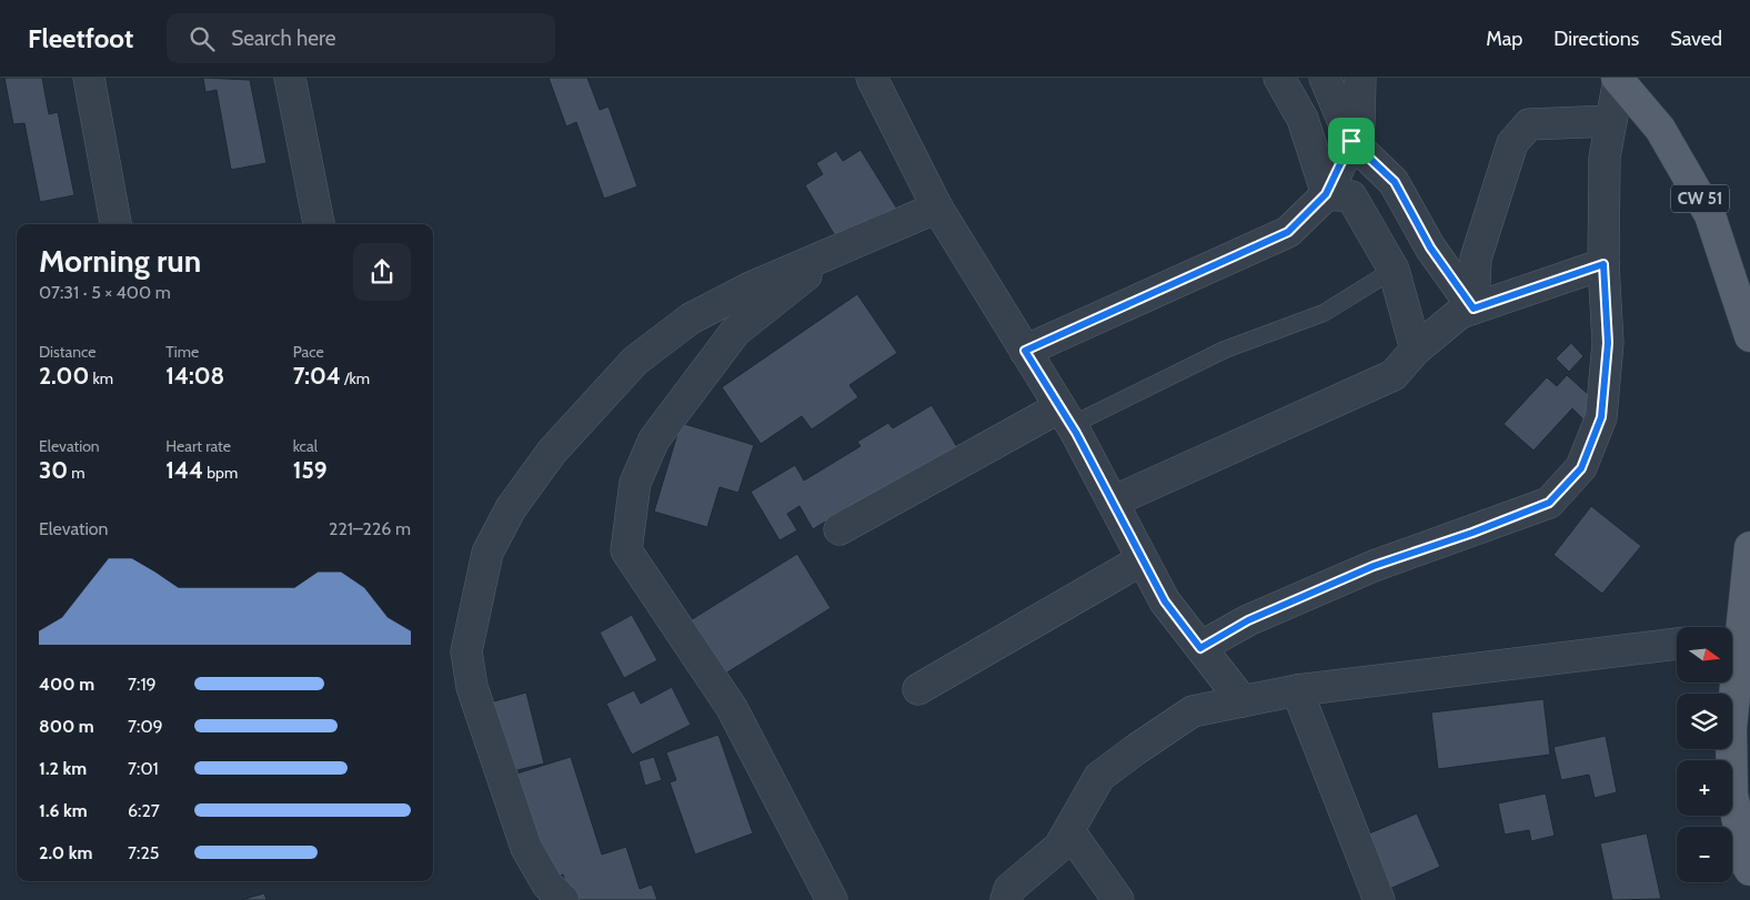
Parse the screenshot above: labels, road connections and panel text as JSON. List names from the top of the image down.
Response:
{
  "streets": {
    "main road": ["CW 51"]
  },
  "north": "right",
  "page": {
    "header": "Fleetfoot",
    "search": "Search here",
    "nav": ["Map", "Directions", "Saved"],
    "heading": ["Morning run", "07:31 · 5 × 400 m"],
    "stats": [
      ["Distance", "2.00 km"],
      ["Time", "14:08"],
      ["Pace", "7:04 /km"],
      ["Elevation", "30 m"],
      ["Heart rate", "144 bpm"],
      ["kcal", "159"]
    ],
    "chart": ["Elevation", "221–226 m"],
    "map_buttons": ["+", "−"],
    "list": [
      {
        "name": "400 m",
        "note": "7:19"
      },
      {
        "name": "800 m",
        "note": "7:09"
      },
      {
        "name": "1.2 km",
        "note": "7:01"
      },
      {
        "name": "1.6 km",
        "note": "6:27"
      },
      {
        "name": "2.0 km",
        "note": "7:25"
      }
    ]
  }
}
